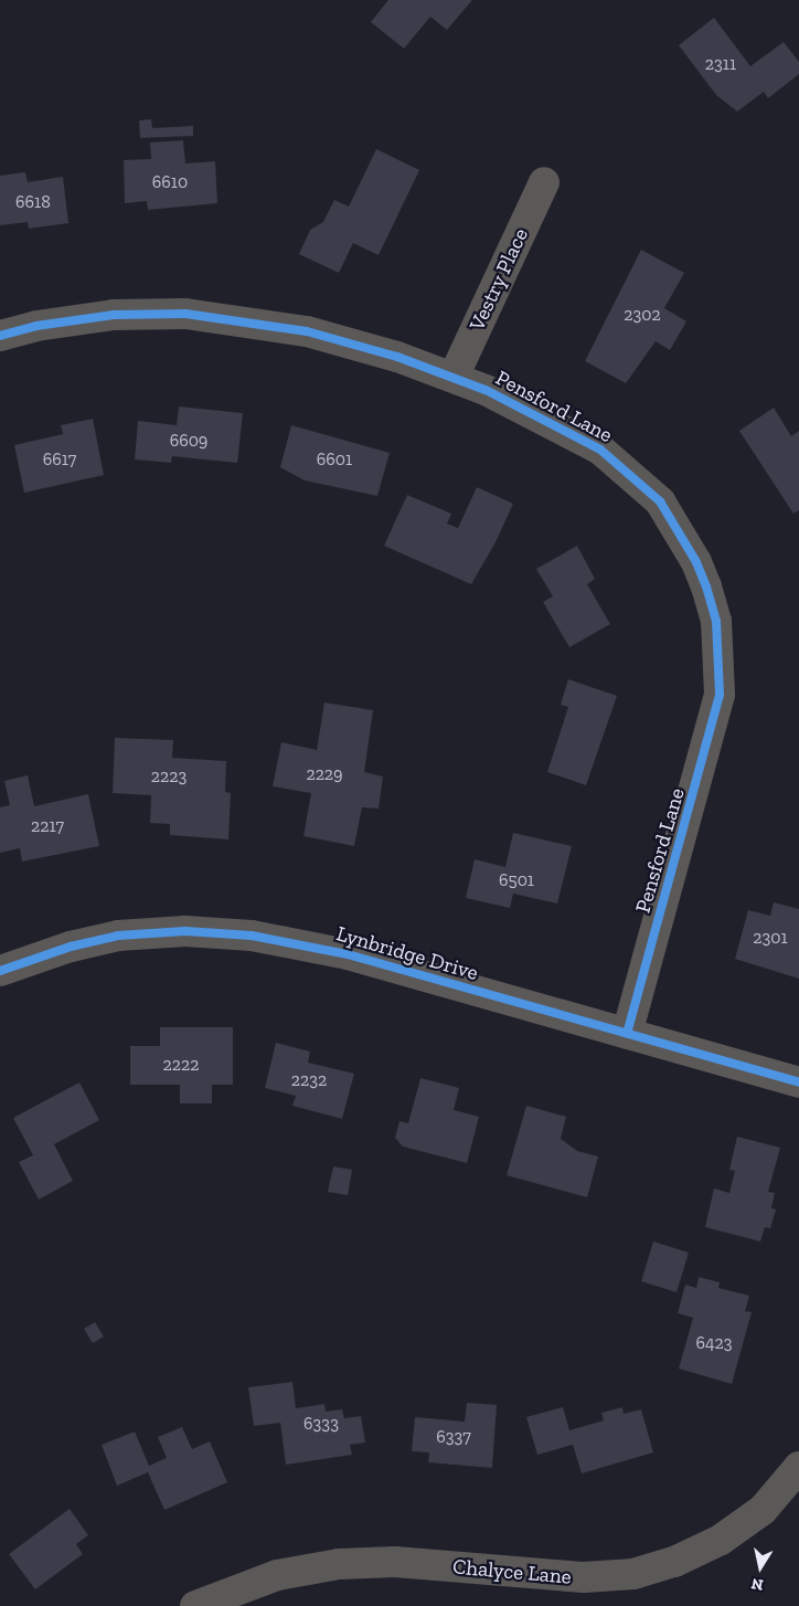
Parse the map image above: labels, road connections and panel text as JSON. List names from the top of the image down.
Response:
{
  "streets": {
    "street": [
      "Vestry Place",
      "Pensford Lane",
      "Lynbridge Drive",
      "Chalyce Lane"
    ]
  },
  "crossings": [
    ["Vestry Place", "Pensford Lane"],
    ["Pensford Lane", "Lynbridge Drive"]
  ],
  "house_numbers": [
    "2311",
    "6610",
    "6618",
    "2302",
    "6609",
    "6617",
    "6601",
    "2229",
    "2223",
    "2217",
    "6501",
    "2301",
    "2222",
    "2232",
    "6423",
    "6333",
    "6337"
  ],
  "north": "bottom"
}
